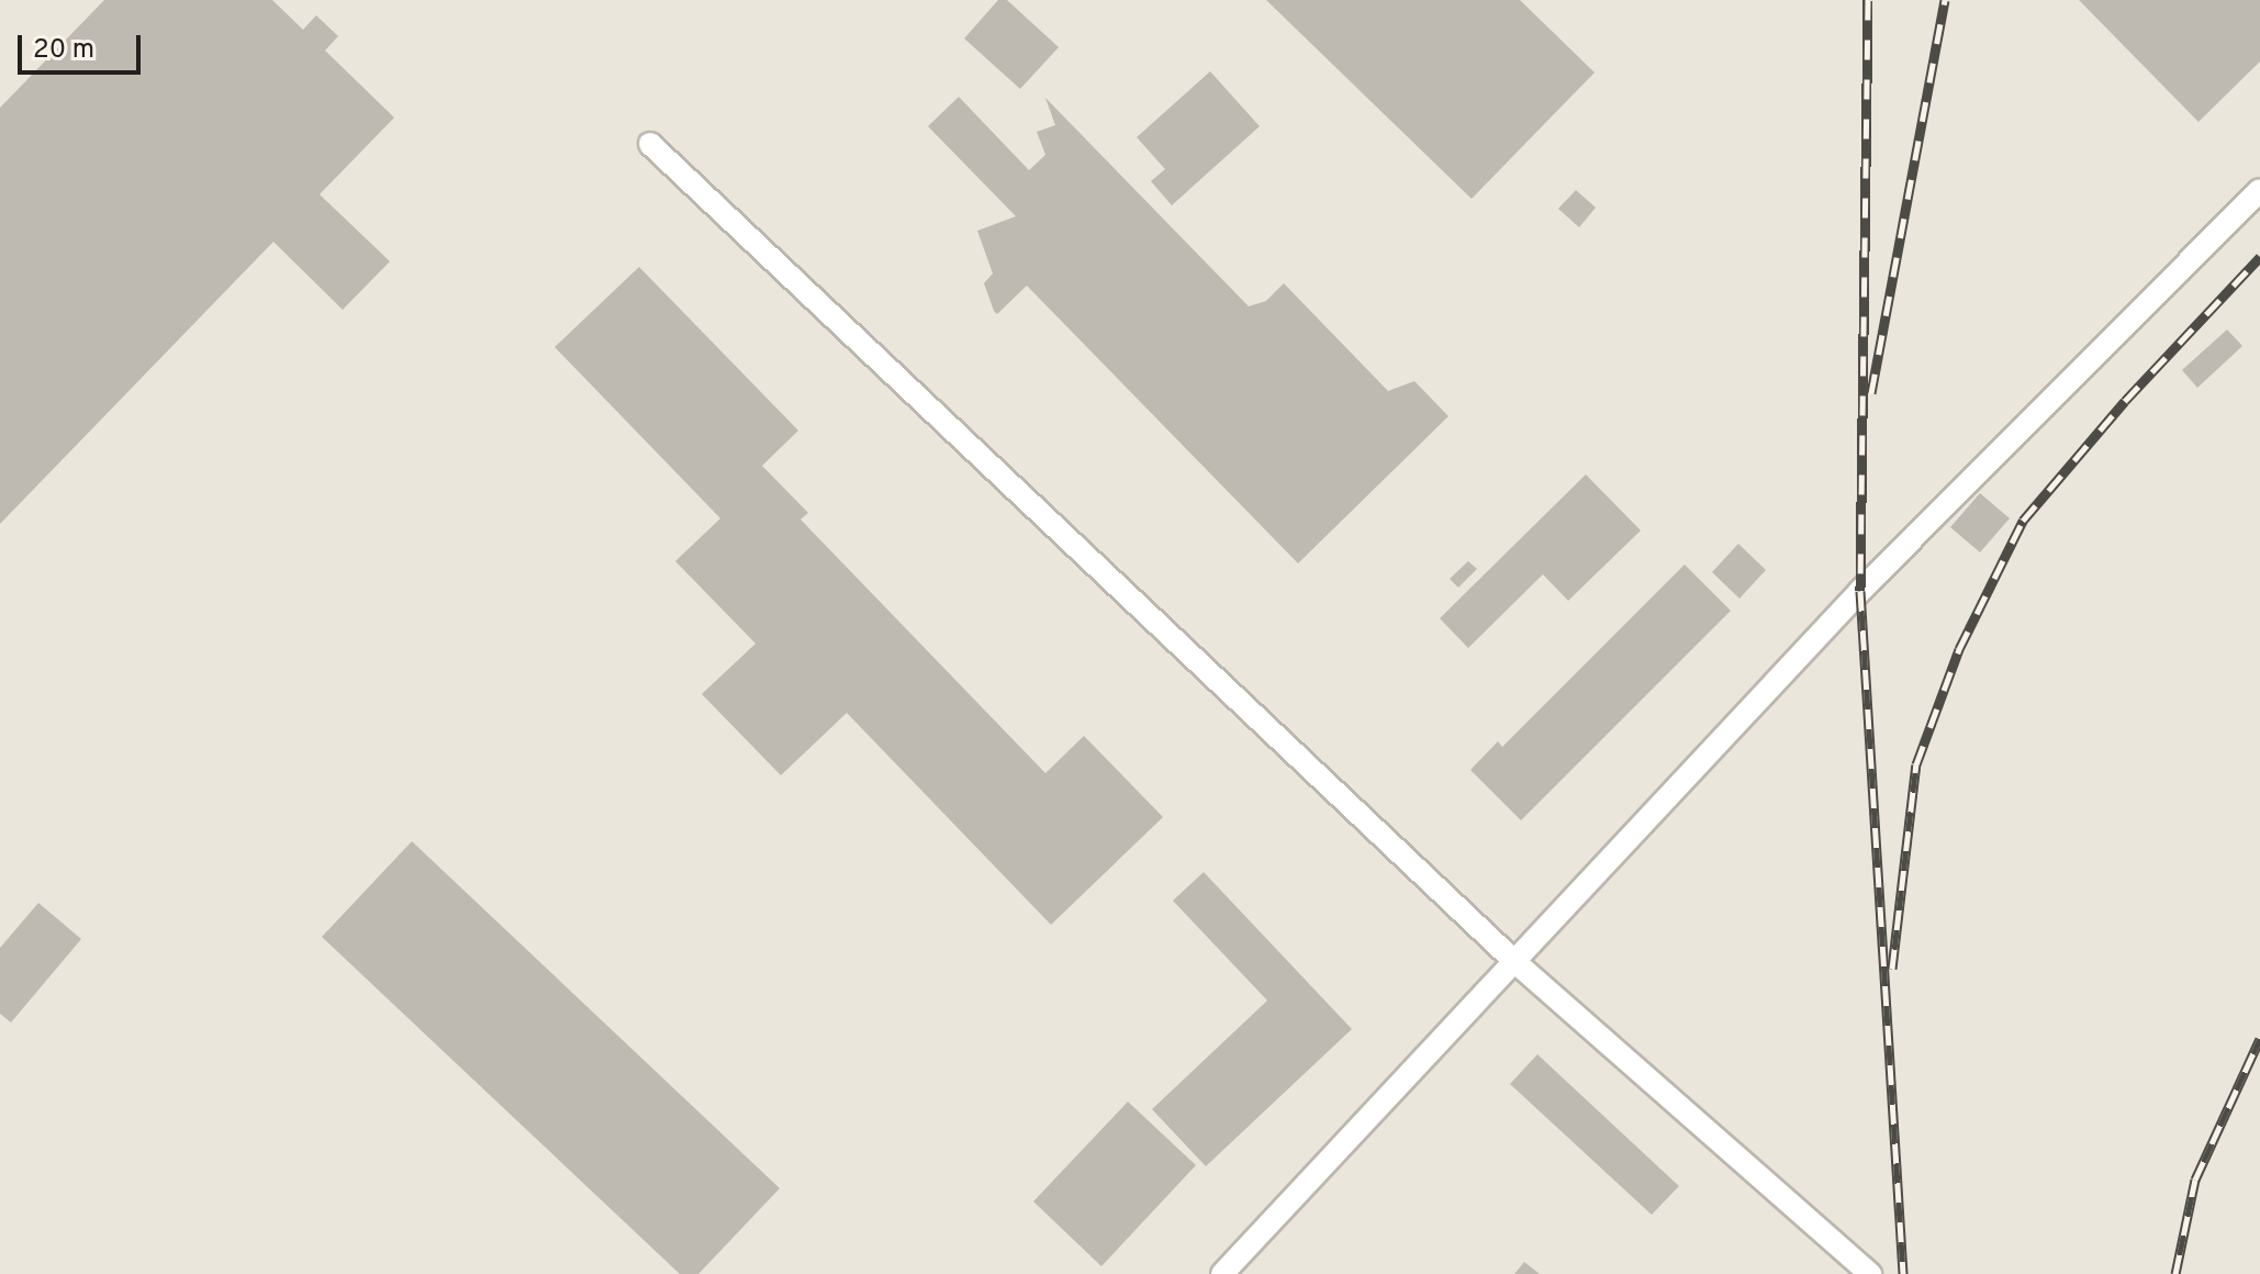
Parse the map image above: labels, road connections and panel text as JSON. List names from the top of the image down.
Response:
{
  "scale_bar": "20 m"
}
